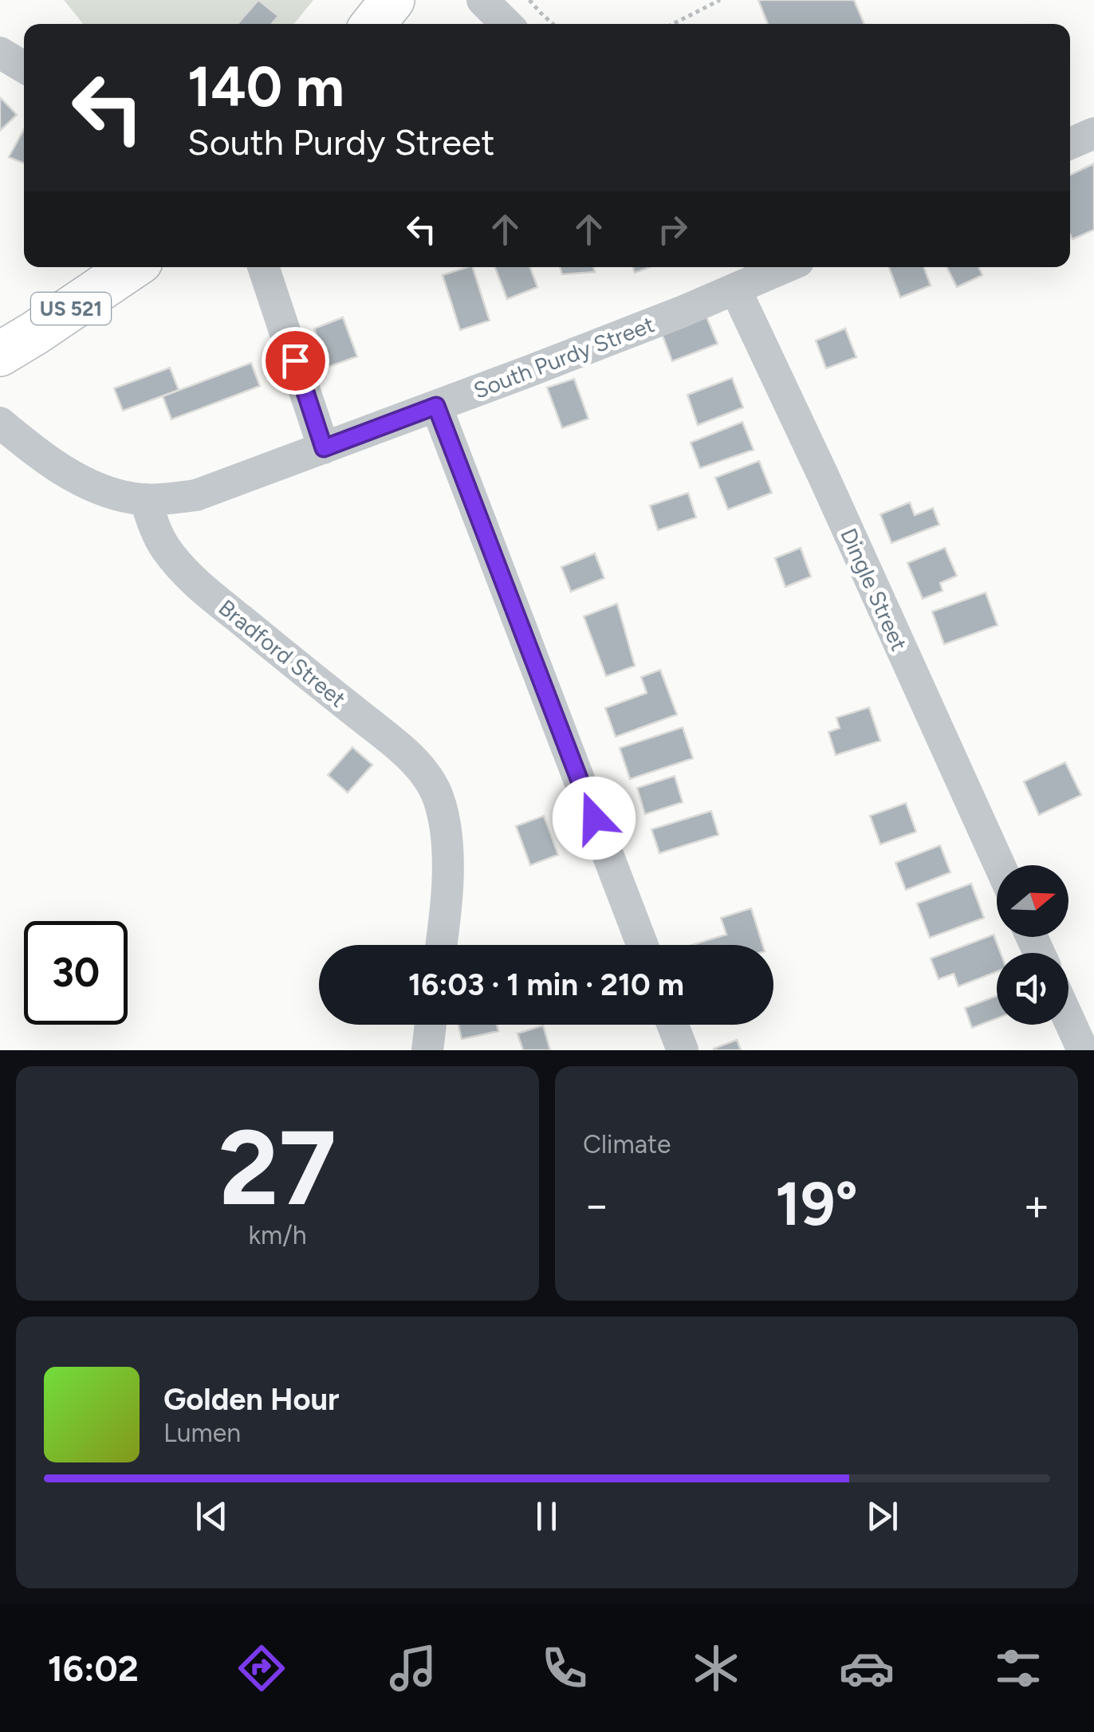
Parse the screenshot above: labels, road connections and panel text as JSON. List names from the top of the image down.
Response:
{
  "streets": {
    "highway": ["US 521"],
    "street": ["South Purdy Street", "Dingle Street", "Bradford Street"]
  },
  "crossings": [
    ["South Purdy Street", "Dingle Street"],
    ["South Purdy Street", "Bradford Street"]
  ],
  "north": "right",
  "page": {
    "turn": ["140 m", "South Purdy Street"],
    "limit": "30",
    "trip": "16:03 · 1 min · 210 m",
    "tile": [
      ["27", "km/h"],
      "Climate"
    ],
    "heat": ["−", "19°", "+"],
    "song": ["Golden Hour", "Lumen"],
    "tabs": "16:02"
  }
}
